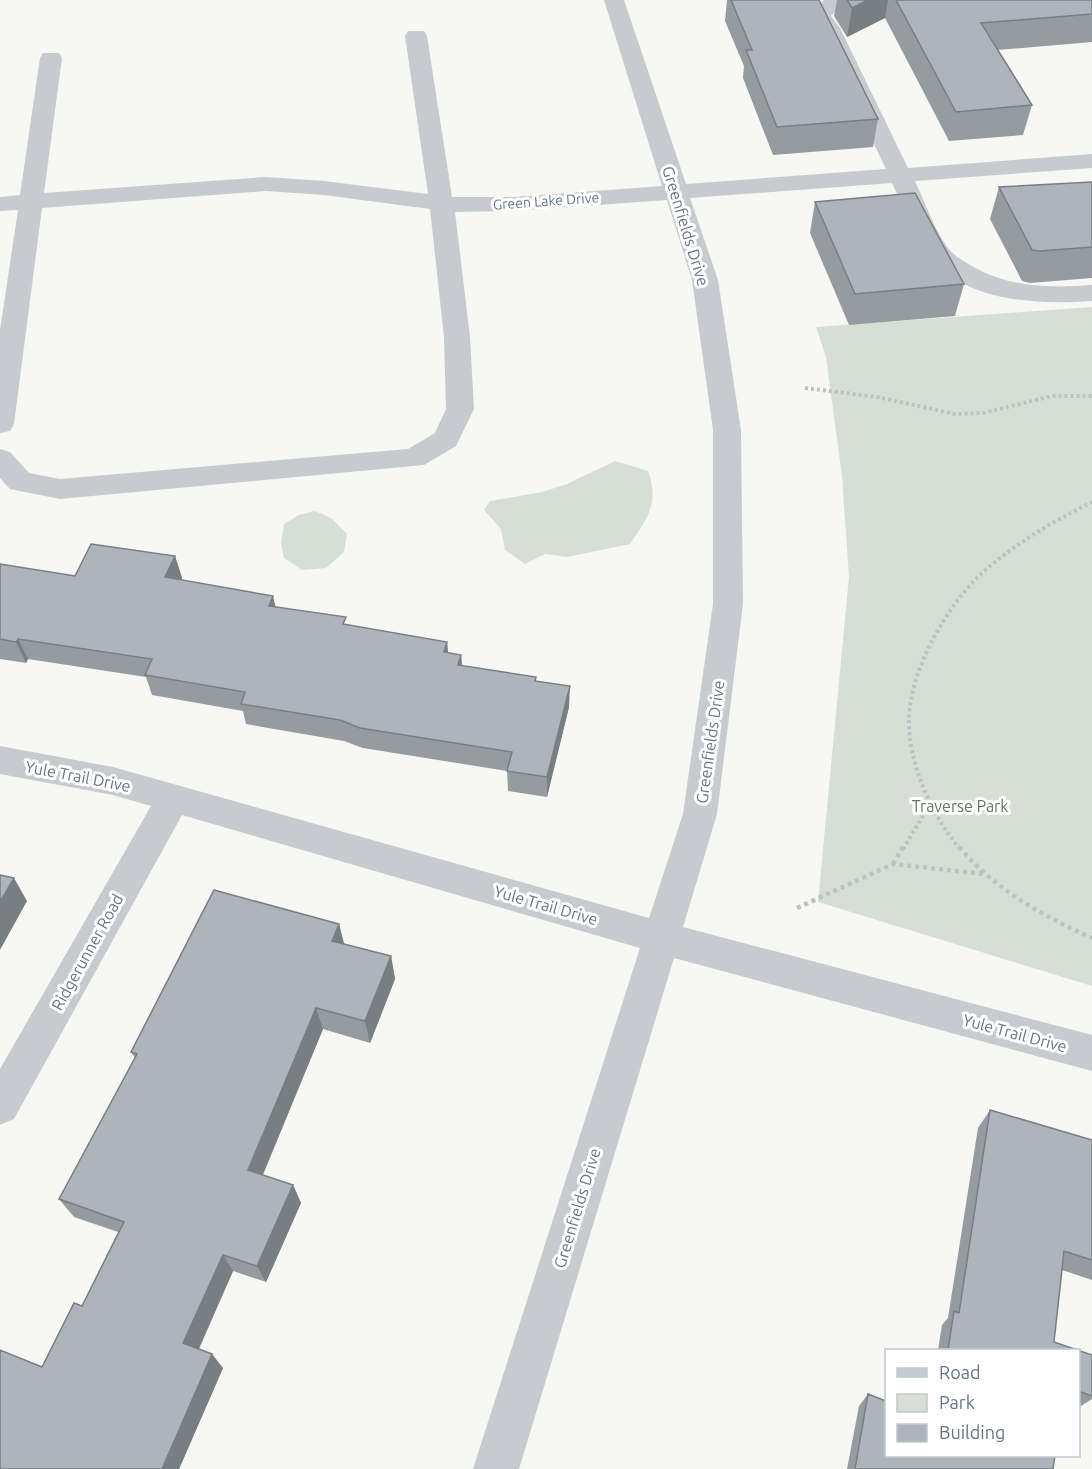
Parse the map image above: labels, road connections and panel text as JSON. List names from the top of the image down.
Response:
{
  "streets": {
    "street": [
      "Green Lake Drive",
      "Greenfields Drive",
      "Yule Trail Drive",
      "Ridgerunner Road"
    ]
  },
  "crossings": [
    ["Green Lake Drive", "Greenfields Drive"],
    ["Greenfields Drive", "Yule Trail Drive"],
    ["Yule Trail Drive", "Ridgerunner Road"]
  ],
  "parks": ["Traverse Park"],
  "legend": ["Road", "Park", "Building"]
}
